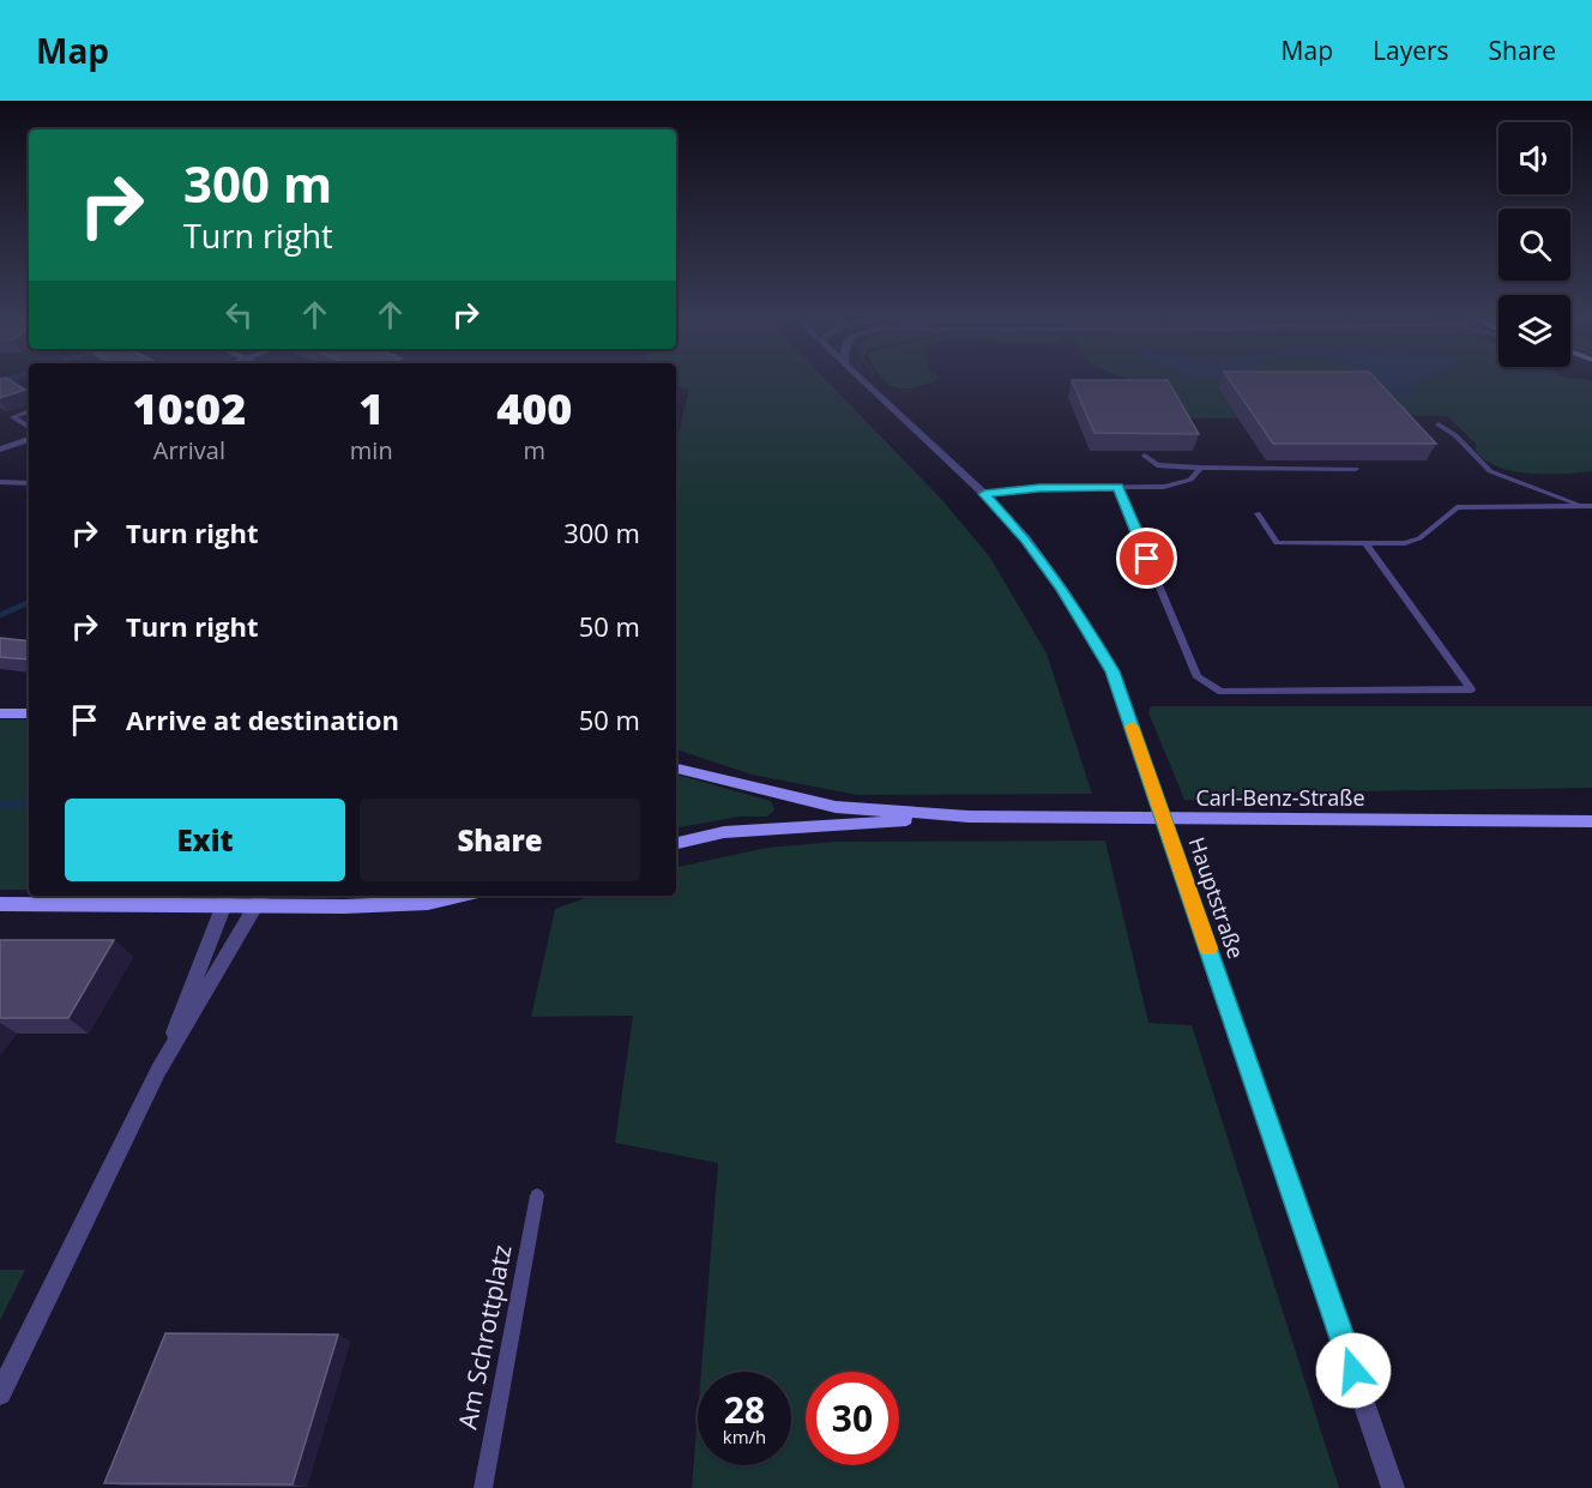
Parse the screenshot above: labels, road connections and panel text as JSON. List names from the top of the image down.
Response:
{
  "streets": {
    "street": ["Carl-Benz-Straße", "Hauptstraße"],
    "lane": ["Am Schrottplatz"]
  },
  "page": {
    "header": "Map",
    "nav": ["Map", "Layers", "Share"],
    "turn": ["300 m", "Turn right"],
    "eta": [
      "10:02",
      "Arrival",
      "1",
      "min",
      "400",
      "m"
    ],
    "list": [
      {
        "name": "Turn right",
        "value": "300 m"
      },
      {
        "name": "Turn right",
        "value": "50 m"
      },
      {
        "name": "Arrive at destination",
        "value": "50 m"
      }
    ],
    "buttons": ["Exit", "Share"],
    "speed": "28 km/h",
    "limit": "30"
  }
}
